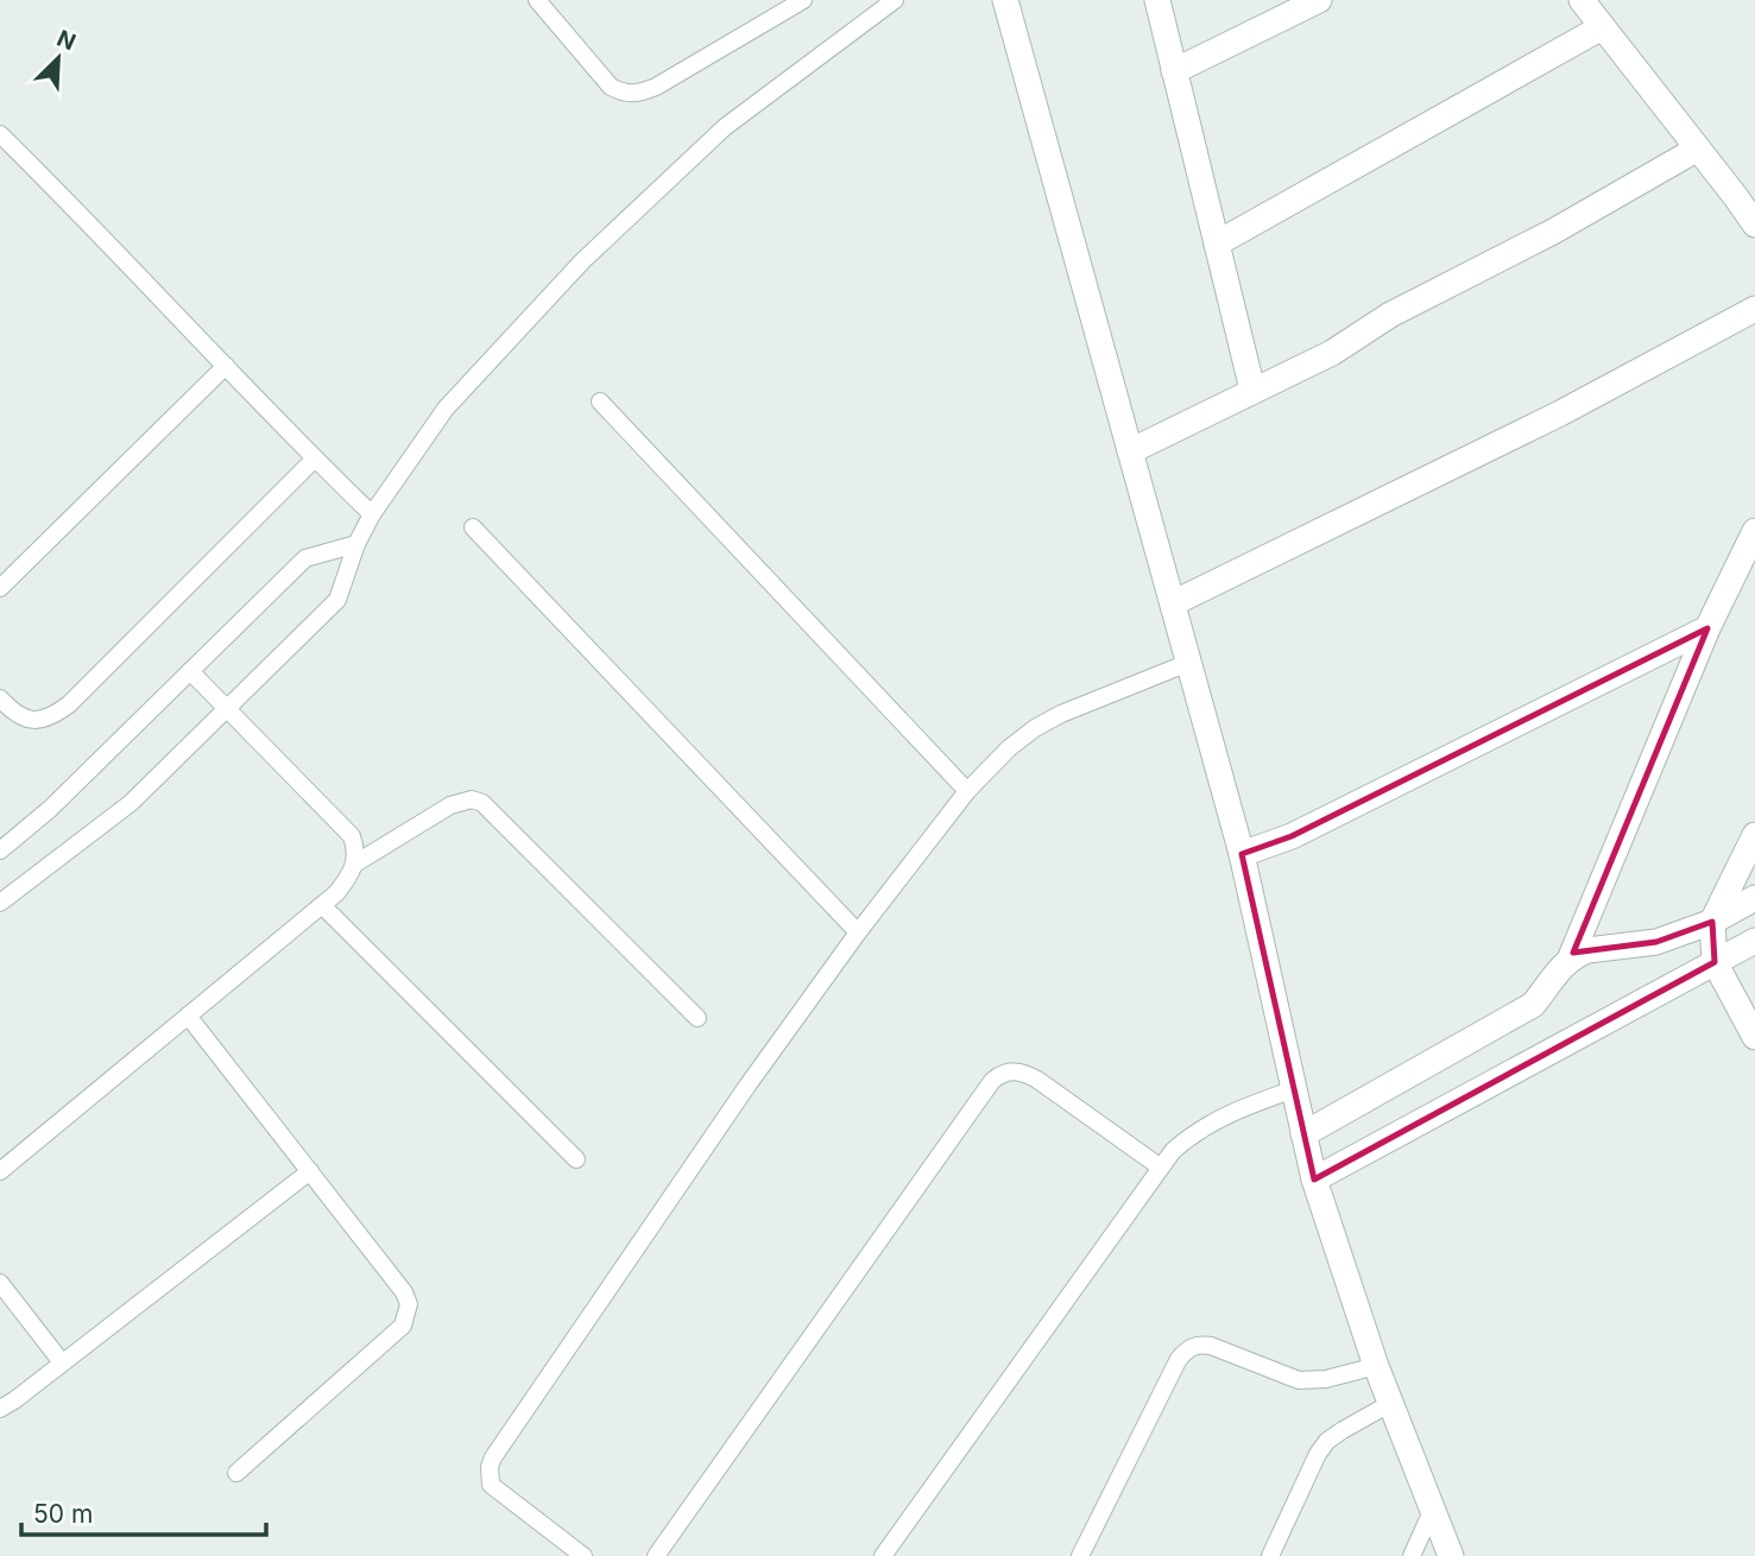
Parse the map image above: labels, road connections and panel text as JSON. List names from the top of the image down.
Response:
{
  "scale_bar": "50 m",
  "north": "top right"
}
